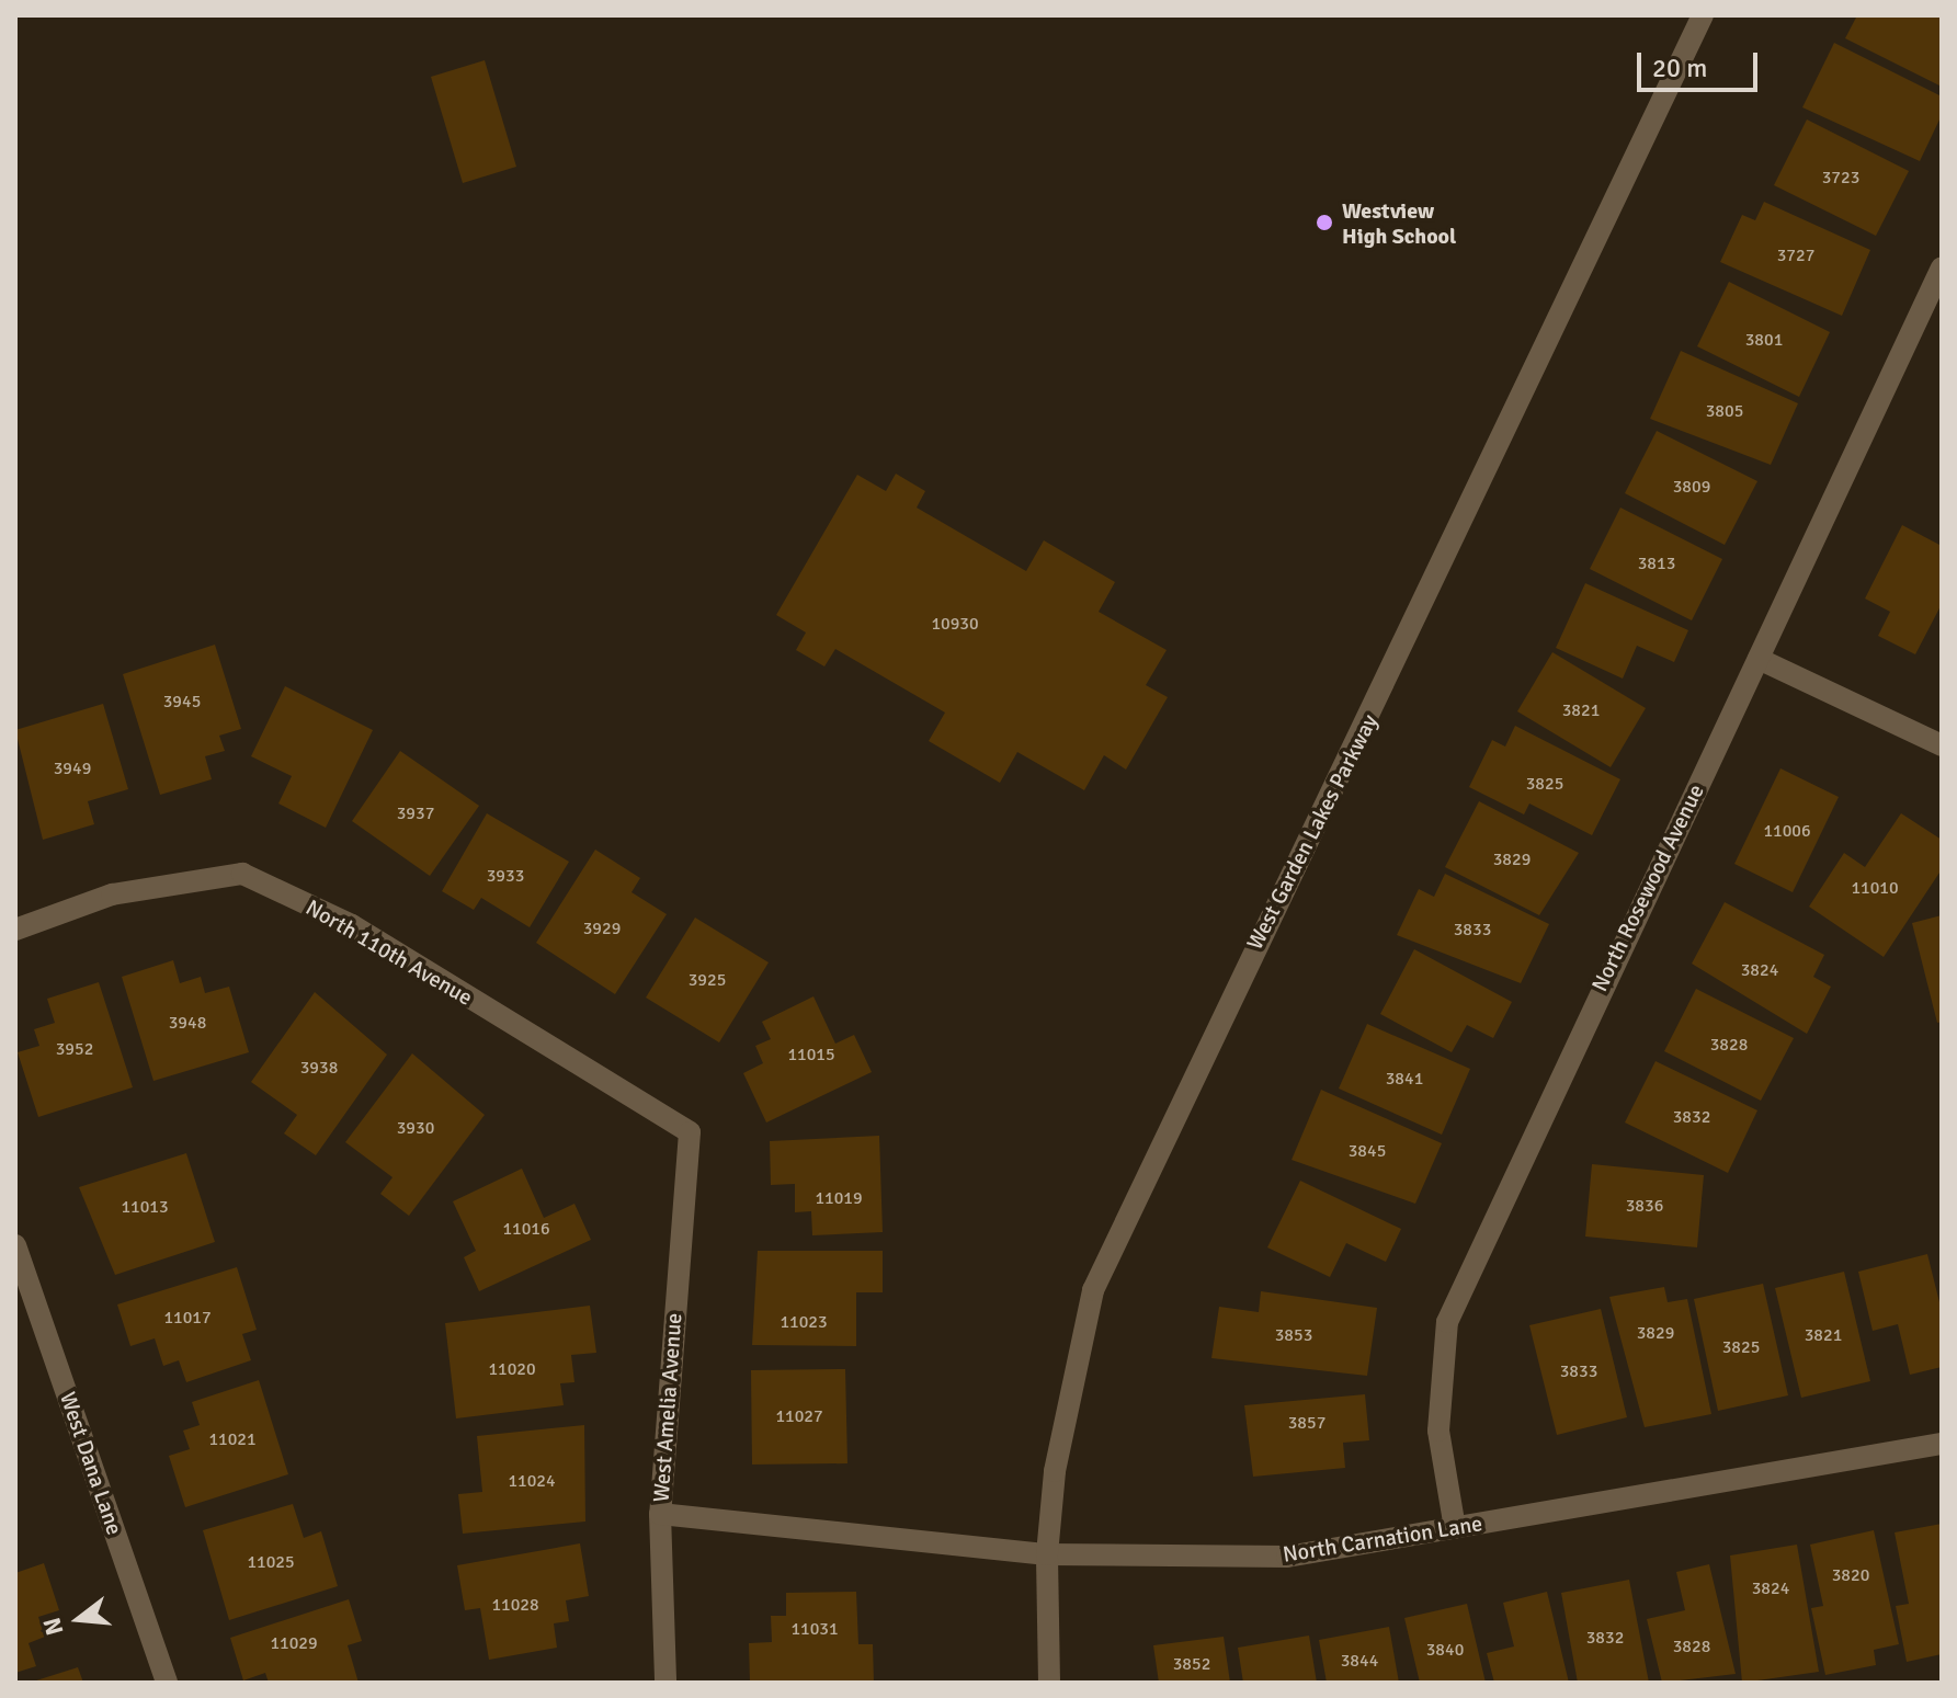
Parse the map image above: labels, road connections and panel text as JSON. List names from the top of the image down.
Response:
{
  "streets": {
    "street": [
      "West Garden Lakes Parkway",
      "North Rosewood Avenue",
      "North 110th Avenue",
      "West Amelia Avenue",
      "West Dana Lane",
      "North Carnation Lane"
    ]
  },
  "crossings": [
    ["West Garden Lakes Parkway", "North Carnation Lane"],
    ["North Rosewood Avenue", "North Carnation Lane"],
    ["North 110th Avenue", "West Amelia Avenue"],
    ["West Amelia Avenue", "North Carnation Lane"]
  ],
  "places": ["Westview High School"],
  "house_numbers": [
    "3723",
    "3727",
    "3801",
    "3805",
    "3809",
    "3813",
    "10930",
    "3945",
    "3821",
    "3949",
    "3825",
    "3937",
    "11006",
    "3829",
    "3933",
    "11010",
    "3929",
    "3833",
    "3824",
    "3925",
    "3948",
    "3828",
    "3952",
    "11015",
    "3938",
    "3841",
    "3832",
    "3930",
    "3845",
    "11019",
    "3836",
    "11013",
    "11016",
    "11017",
    "11023",
    "3829",
    "3853",
    "3821",
    "3825",
    "11020",
    "3833",
    "11027",
    "3857",
    "11021",
    "11024",
    "11025",
    "3820",
    "3824",
    "11028",
    "11031",
    "3832",
    "11029",
    "3828",
    "3840",
    "3844",
    "3852"
  ],
  "scale_bar": "20 m",
  "north": "left"
}
